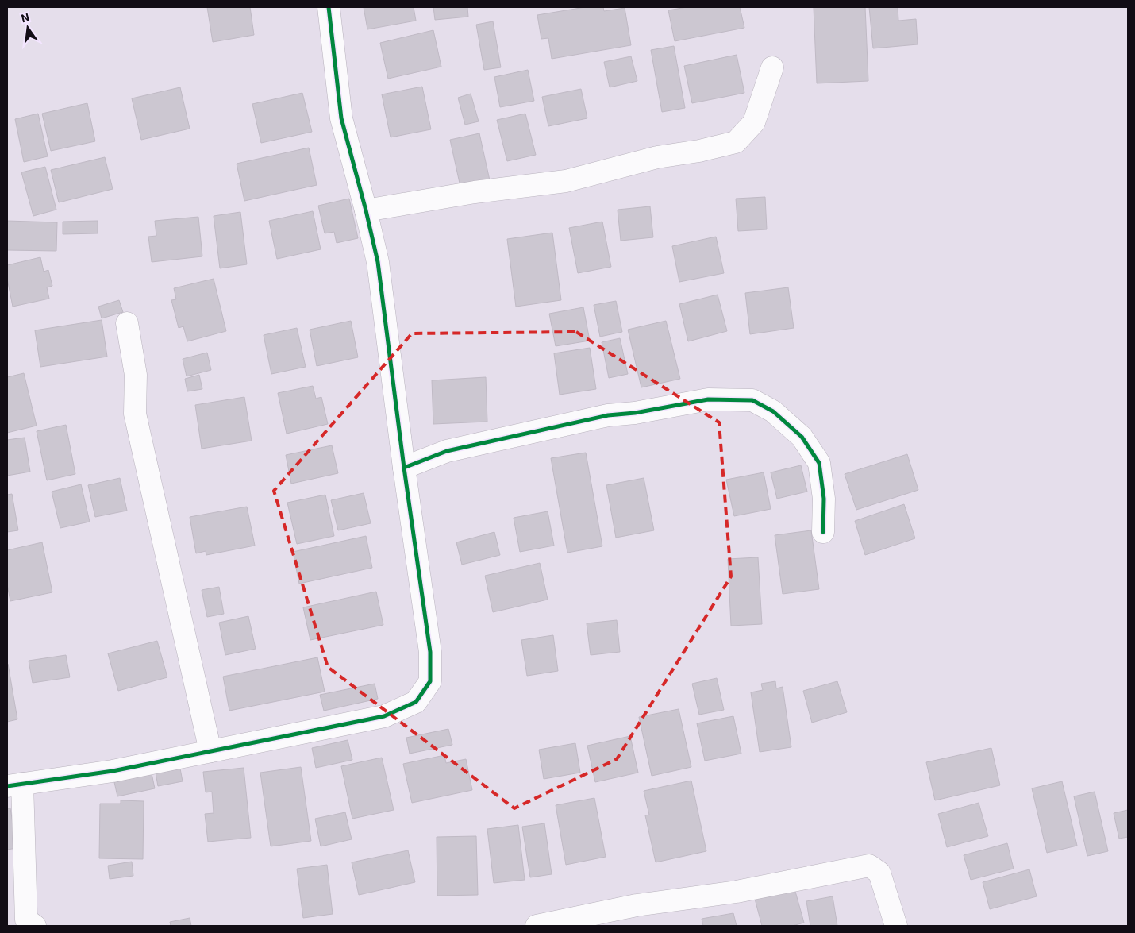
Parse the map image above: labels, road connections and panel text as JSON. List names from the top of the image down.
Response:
{
  "north": "top"
}
